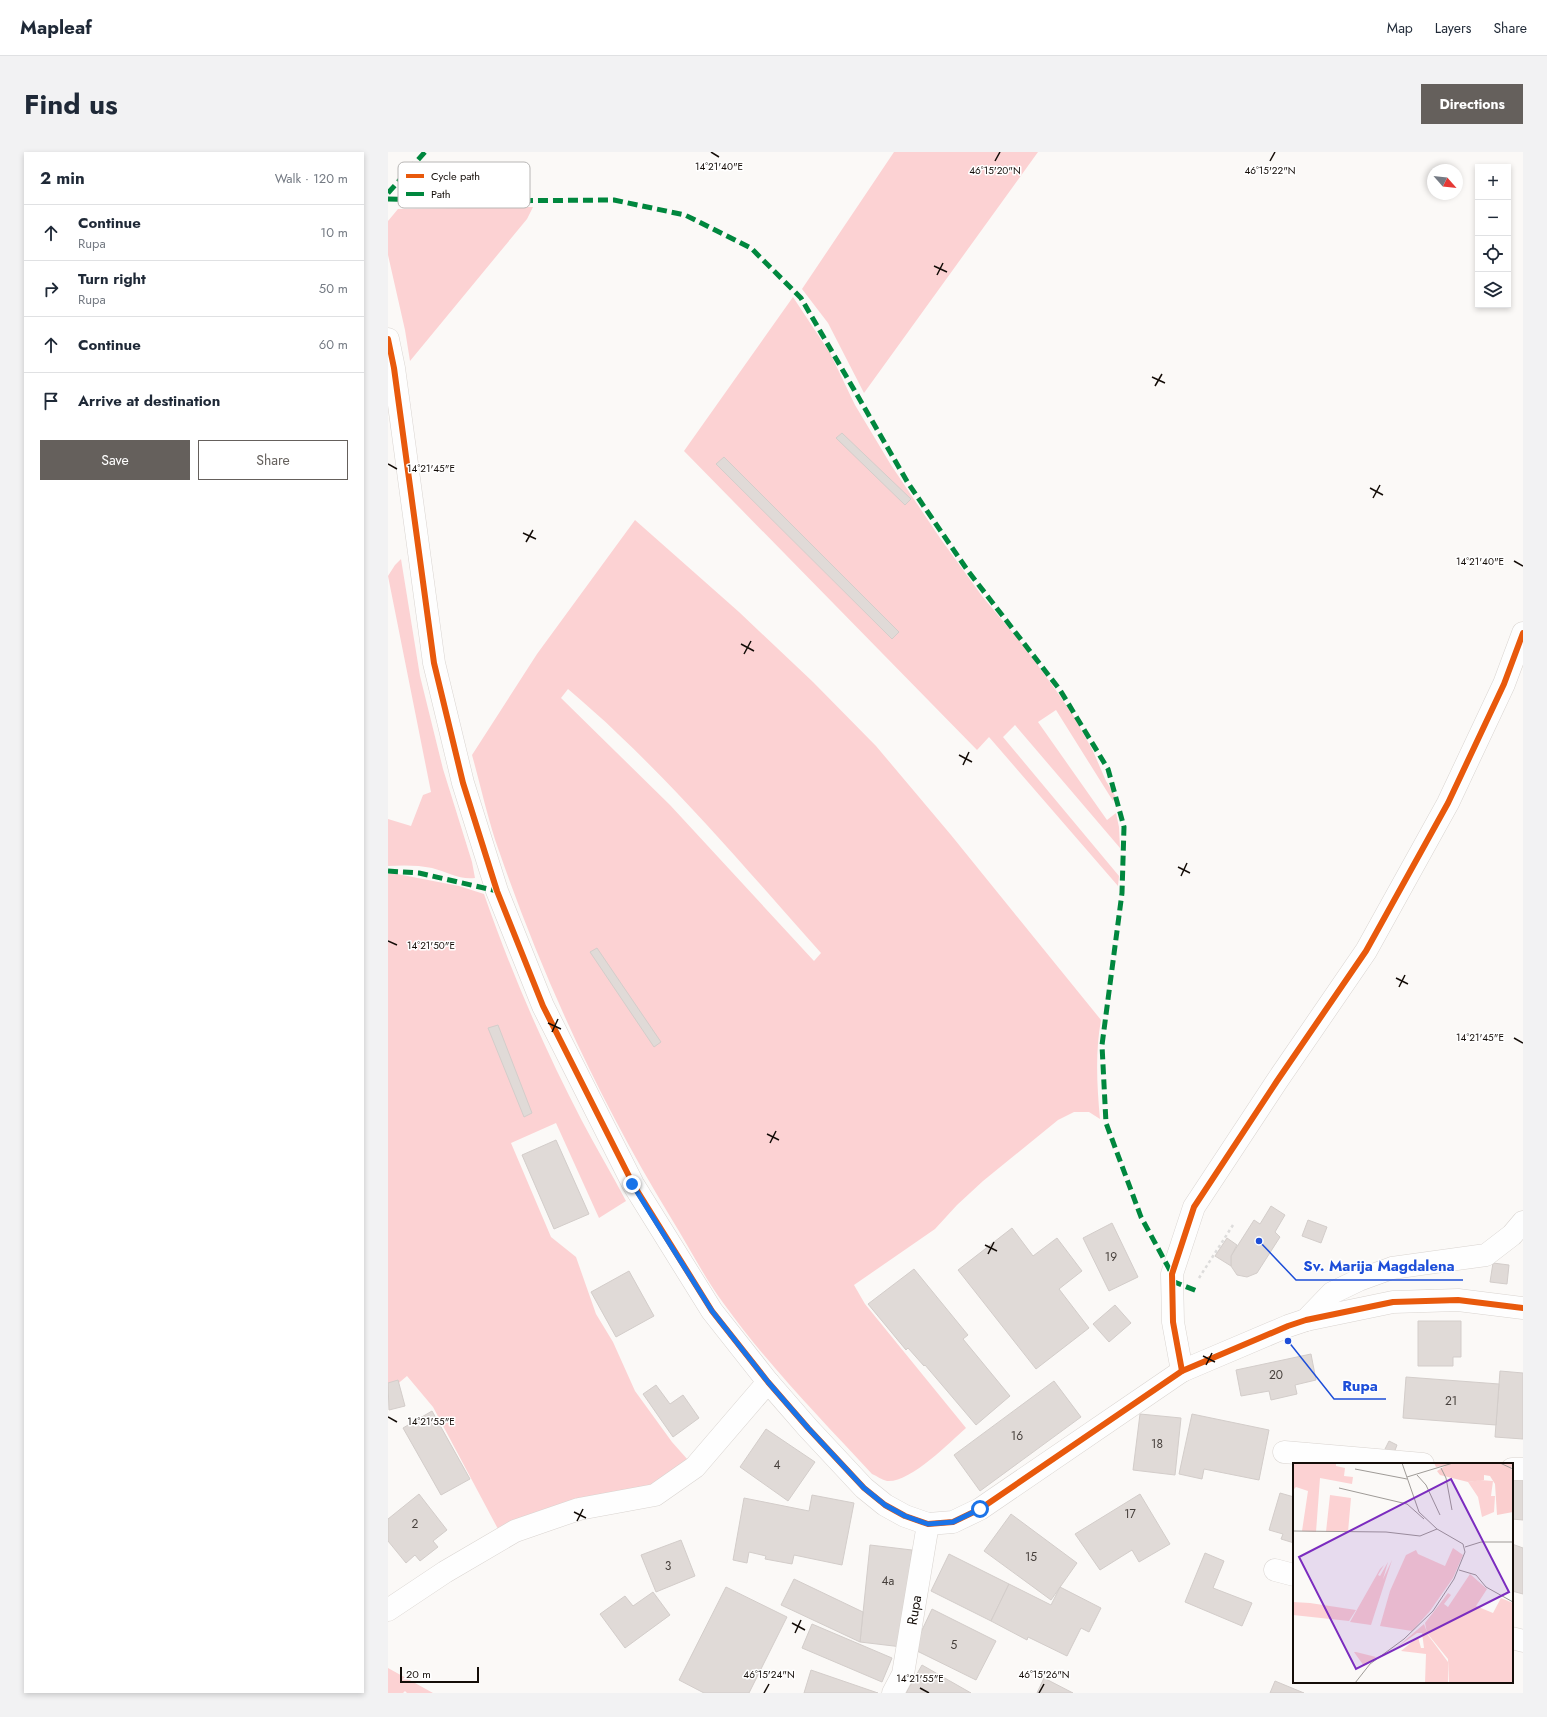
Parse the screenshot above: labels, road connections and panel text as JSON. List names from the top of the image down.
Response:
{
  "streets": {
    "street": ["Rupa"]
  },
  "places": ["Sv. Marija Magdalena", "Rupa"],
  "house_numbers": [
    "19",
    "20",
    "21",
    "16",
    "18",
    "4",
    "17",
    "2",
    "15",
    "3",
    "4a",
    "5"
  ],
  "legend": ["Cycle path", "Path"],
  "scale_bar": "20 m",
  "north": "bottom right",
  "page": {
    "header": "Mapleaf",
    "nav": ["Map", "Layers", "Share"],
    "title": "Find us",
    "buttons": [
      "Directions",
      ["Save", "Share"]
    ],
    "heading": ["2 min", "Walk · 120 m"],
    "map_buttons": ["+", "−"],
    "list": [
      ["Continue", "Rupa", "10 m"],
      ["Turn right", "Rupa", "50 m"],
      ["Continue", "60 m"],
      "Arrive at destination"
    ],
    "scale": "20 m"
  },
  "coordinates": [
    "14°21'40\"E",
    "46°15'20\"N",
    "46°15'22\"N",
    "14°21'45\"E",
    "14°21'50\"E",
    "14°21'55\"E",
    "46°15'24\"N",
    "46°15'26\"N"
  ]
}
